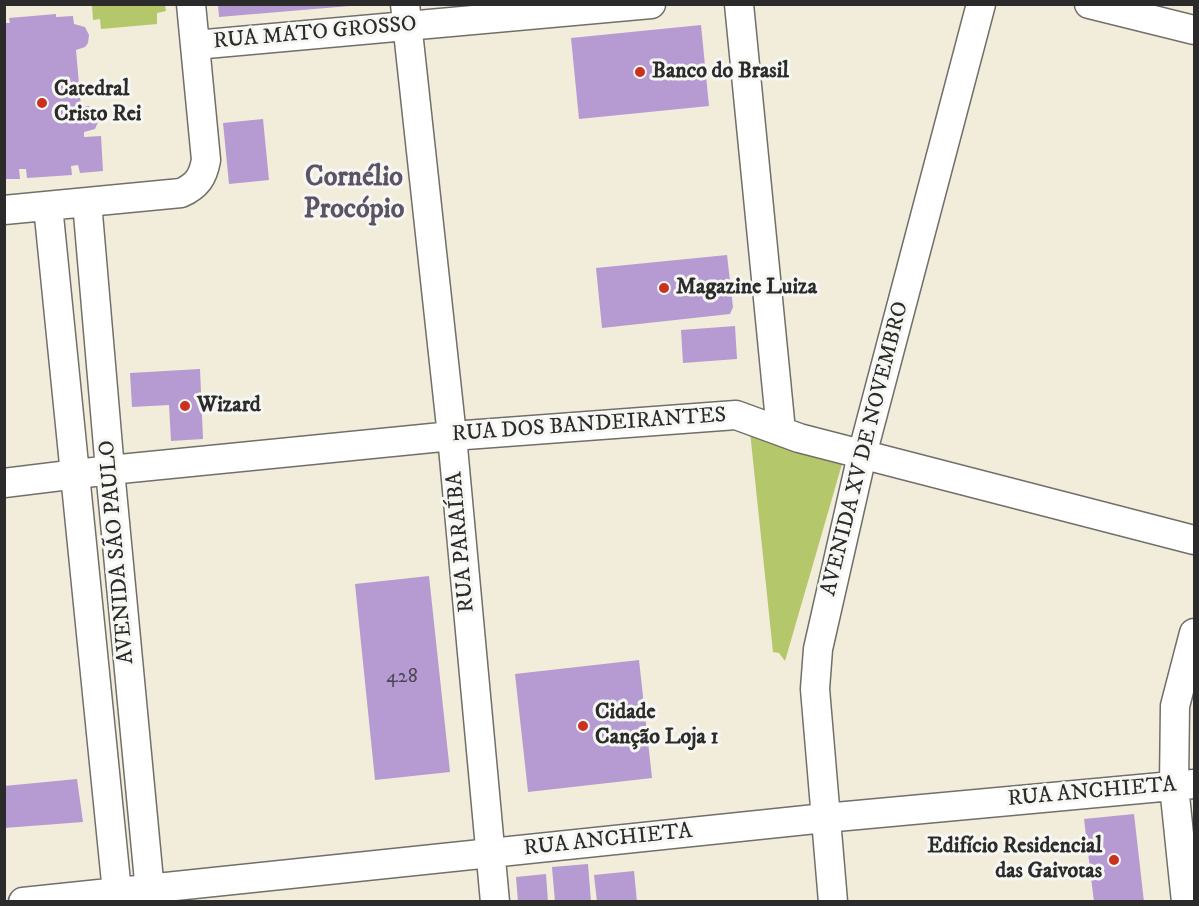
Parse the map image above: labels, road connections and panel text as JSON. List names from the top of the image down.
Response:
{
  "streets": {
    "street": [
      "RUA MATO GROSSO",
      "RUA DOS BANDEIRANTES",
      "AVENIDA XV DE NOVEMBRO",
      "RUA PARAÍBA",
      "AVENIDA SÃO PAULO",
      "RUA ANCHIETA"
    ]
  },
  "crossings": [
    ["RUA MATO GROSSO", "RUA PARAÍBA"],
    ["RUA DOS BANDEIRANTES", "AVENIDA XV DE NOVEMBRO"],
    ["RUA DOS BANDEIRANTES", "RUA PARAÍBA"],
    ["RUA DOS BANDEIRANTES", "AVENIDA SÃO PAULO"],
    ["AVENIDA XV DE NOVEMBRO", "RUA ANCHIETA"],
    ["RUA PARAÍBA", "RUA ANCHIETA"],
    ["AVENIDA SÃO PAULO", "RUA ANCHIETA"]
  ],
  "districts": ["Cornélio Procópio"],
  "places": [
    "Banco do Brasil",
    "Catedral Cristo Rei",
    "Magazine Luiza",
    "Wizard",
    "Cidade Canção Loja 1",
    "Edifício Residencial das Gaivotas"
  ],
  "house_numbers": ["428"]
}
